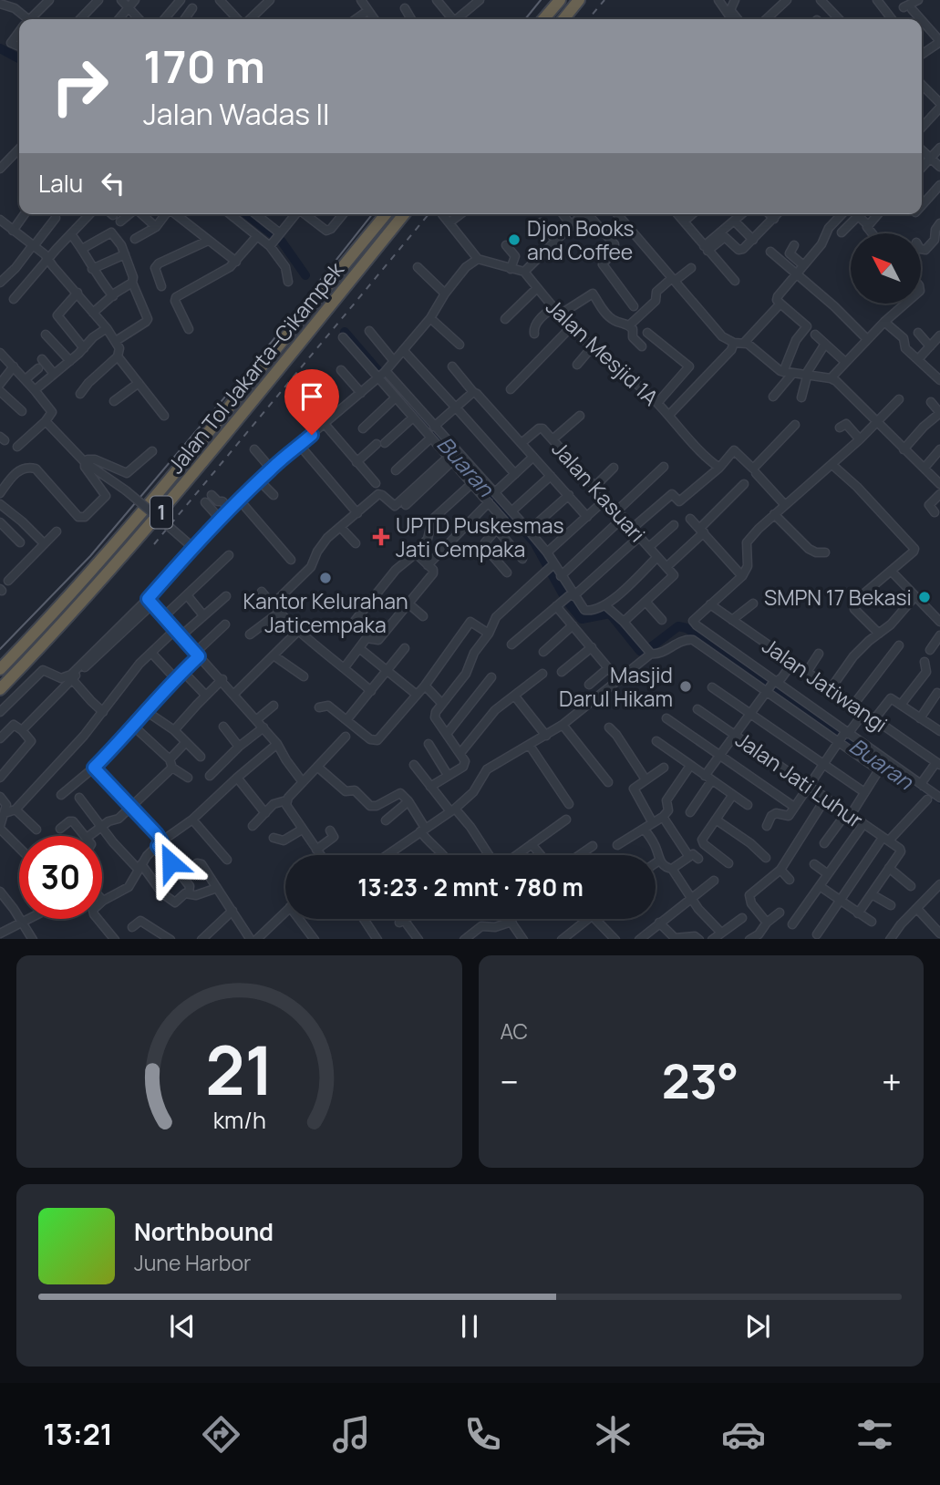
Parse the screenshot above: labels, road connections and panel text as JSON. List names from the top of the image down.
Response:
{
  "streets": {
    "highway": ["Jalan Tol Jakarta–Cikampek", "1"],
    "street": [
      "Jalan Mesjid 1A",
      "Jalan Kasuari",
      "Jalan Jatiwangi",
      "Jalan Jati Luhur"
    ]
  },
  "water": ["Buaran"],
  "places": {
    "other": [
      "Djon Books and Coffee",
      "Kantor Kelurahan Jaticempaka",
      "SMPN 17 Bekasi",
      "Masjid Darul Hikam"
    ],
    "health": ["UPTD Puskesmas Jati Cempaka"]
  },
  "north": "top left",
  "page": {
    "turn": ["170 m", "Jalan Wadas II"],
    "then": "Lalu",
    "limit": "30",
    "trip": "13:23 · 2 mnt · 780 m",
    "tile": "AC",
    "heat": ["−", "23°", "+"],
    "song": ["Northbound", "June Harbor"],
    "tabs": "13:21",
    "gauge": ["21", "km/h"]
  }
}
